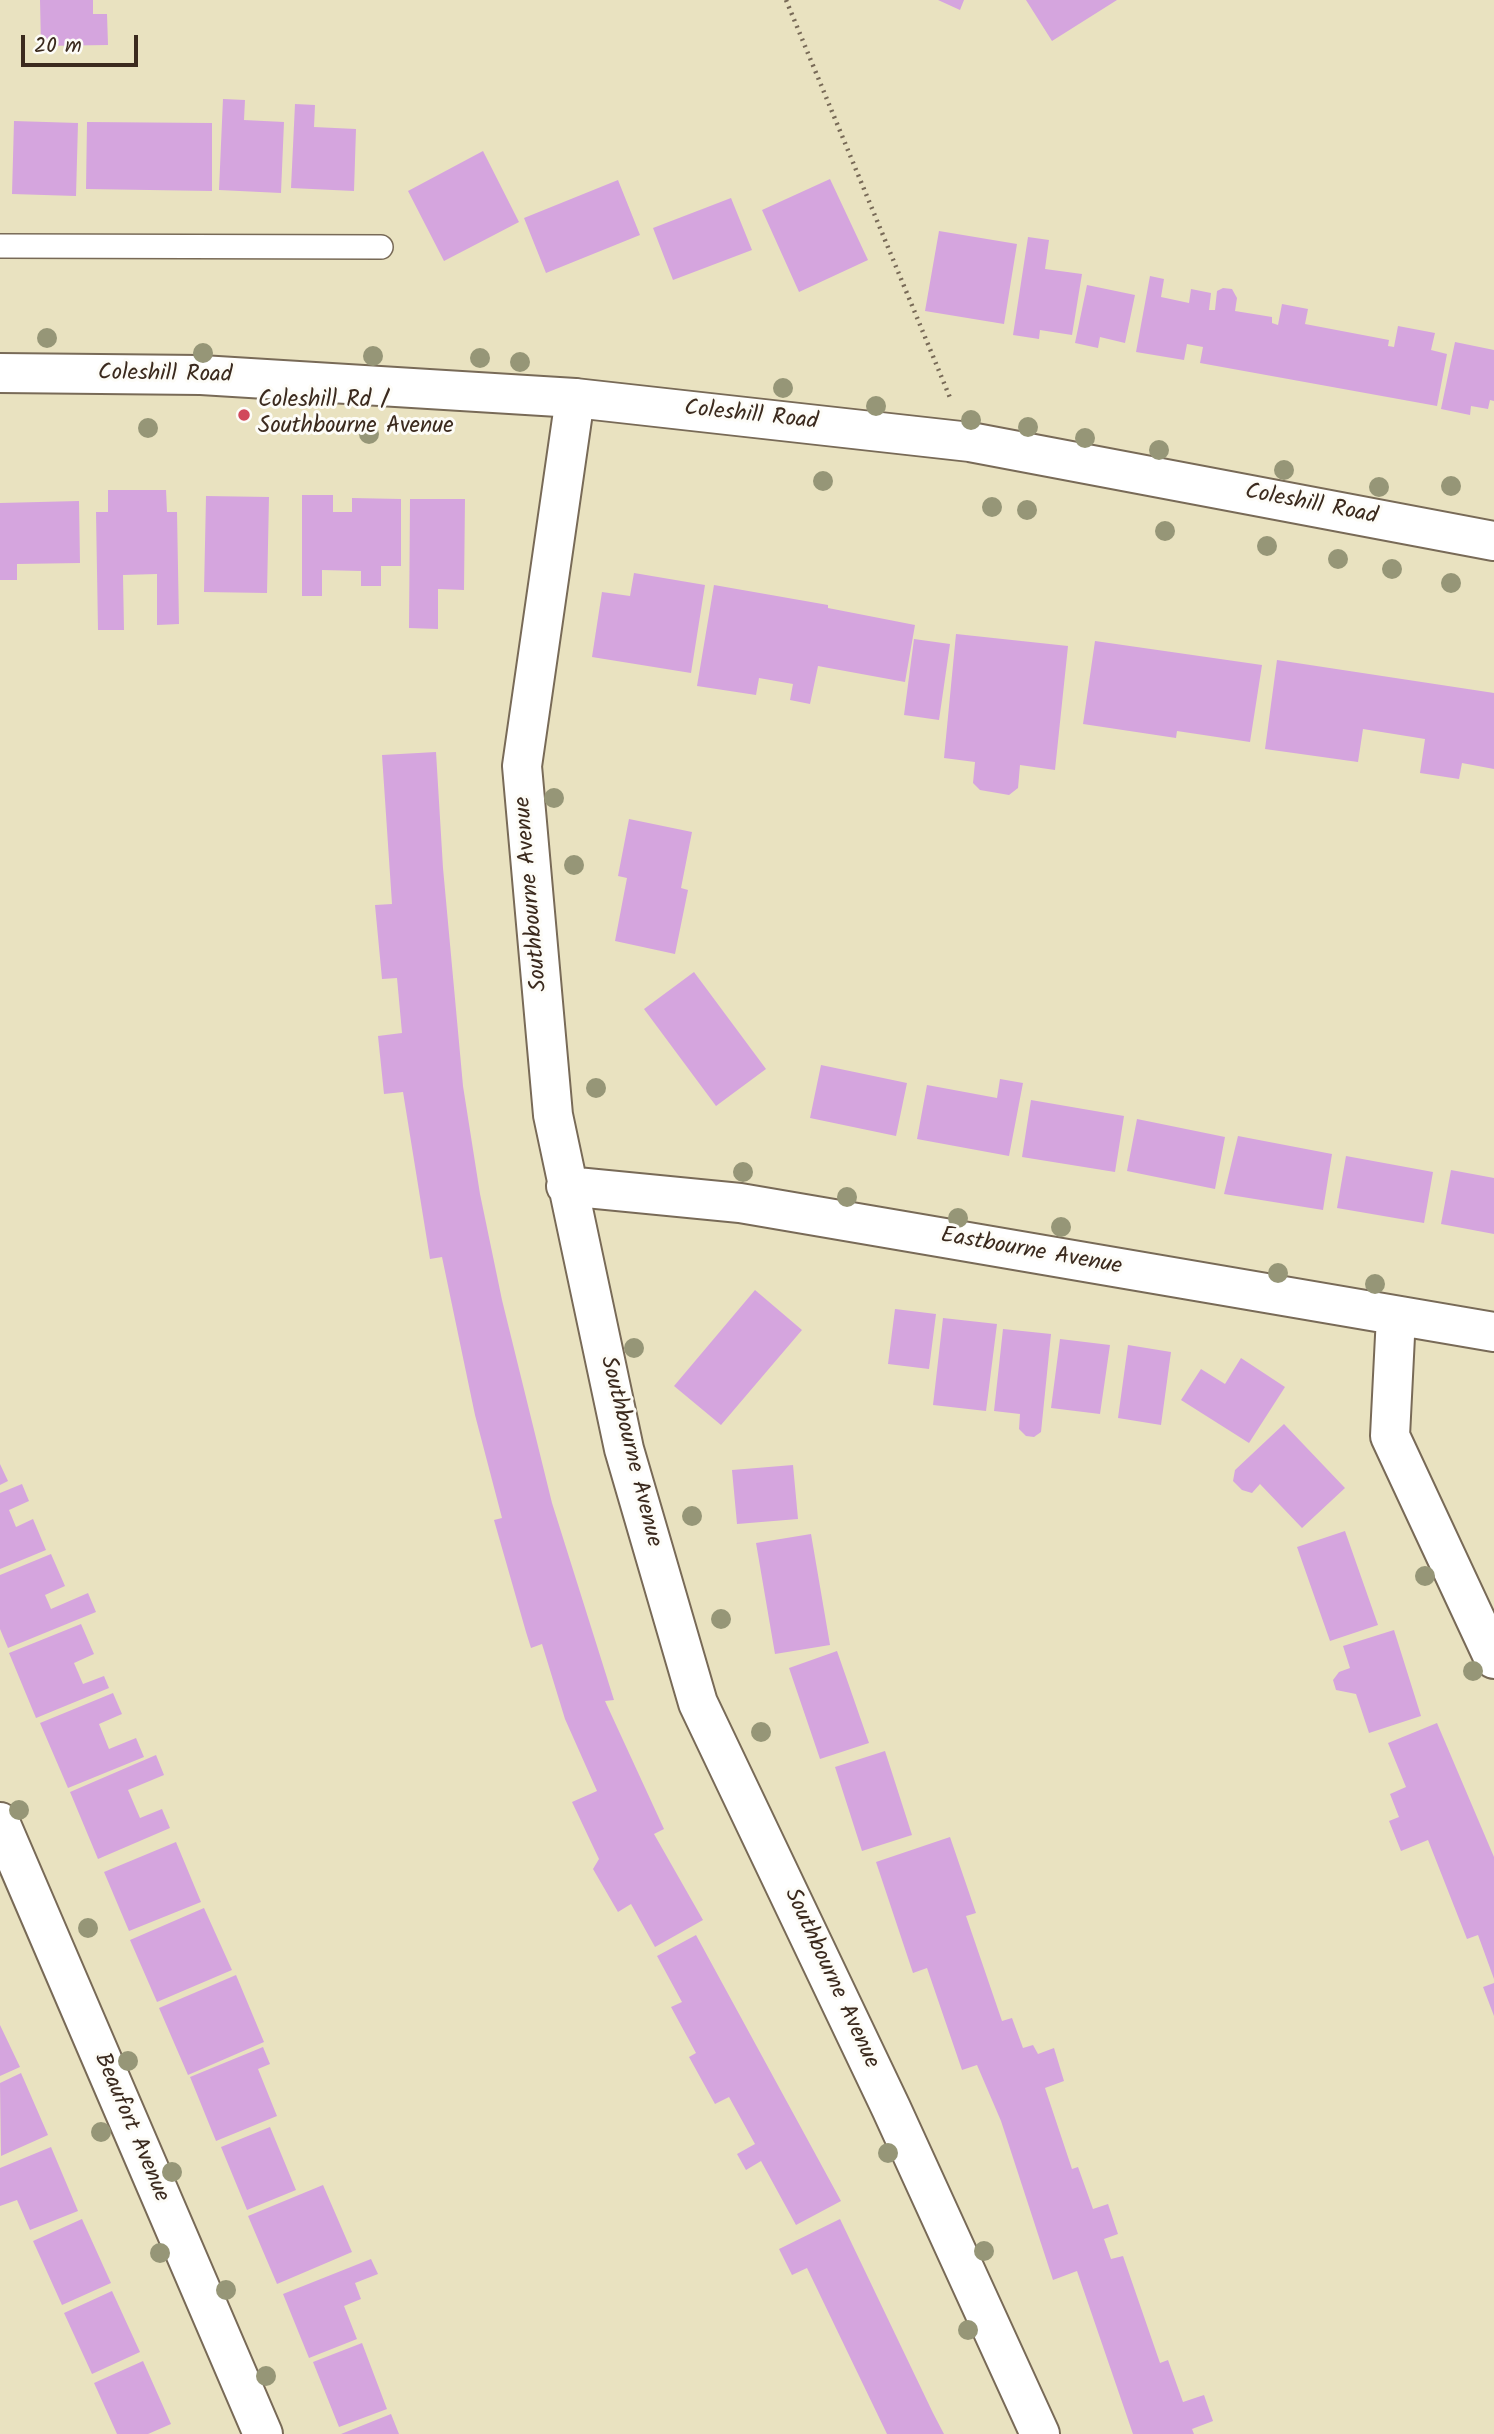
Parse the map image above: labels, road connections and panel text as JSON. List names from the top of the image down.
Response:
{
  "streets": {
    "street": [
      "Coleshill Road",
      "Southbourne Avenue",
      "Eastbourne Avenue",
      "Beaufort Avenue"
    ]
  },
  "crossings": [
    ["Coleshill Road", "Southbourne Avenue"],
    ["Southbourne Avenue", "Eastbourne Avenue"]
  ],
  "places": ["Coleshill Rd / Southbourne Avenue"],
  "scale_bar": "20 m"
}
